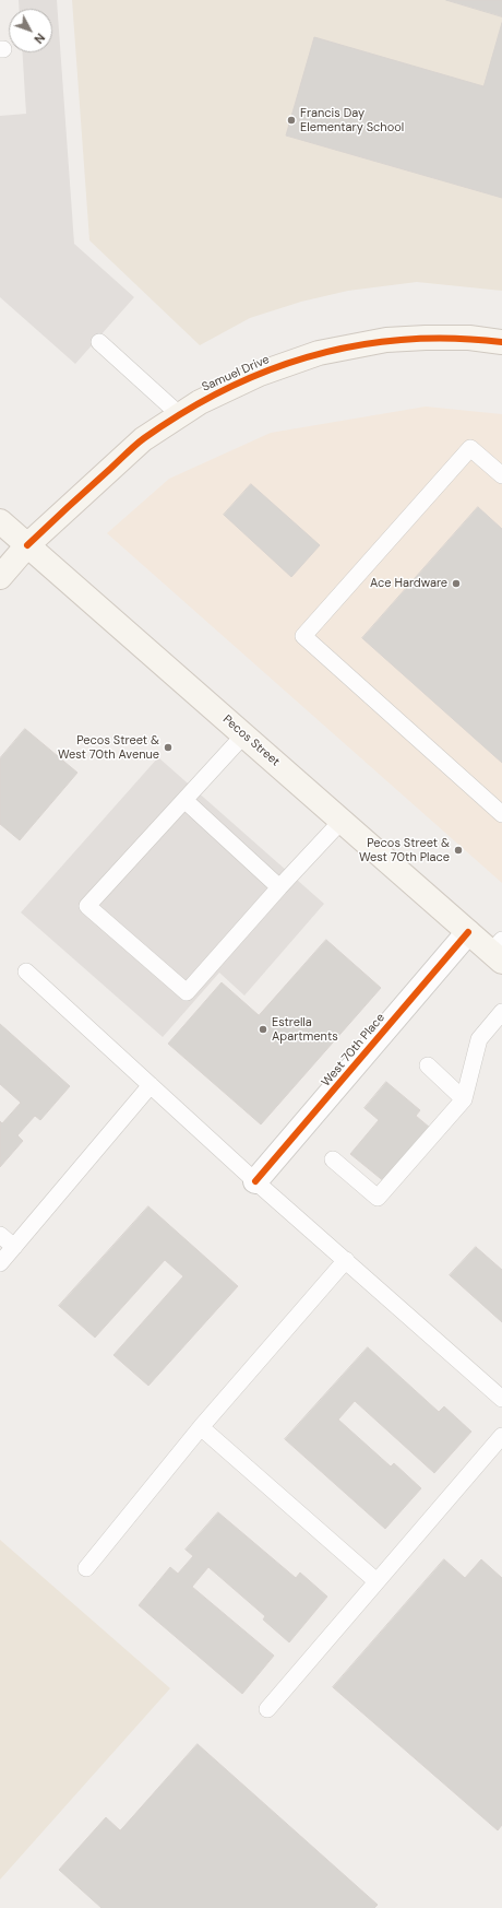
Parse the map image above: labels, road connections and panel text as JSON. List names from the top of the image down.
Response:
{
  "streets": {
    "main road": ["Samuel Drive", "Pecos Street"],
    "street": ["West 70th Place"]
  },
  "crossings": [
    ["Samuel Drive", "Pecos Street"],
    ["Pecos Street", "West 70th Place"]
  ],
  "places": [
    "Francis Day Elementary School",
    "Ace Hardware",
    "Pecos Street & West 70th Avenue",
    "Pecos Street & West 70th Place",
    "Estrella Apartments"
  ],
  "north": "bottom right"
}
